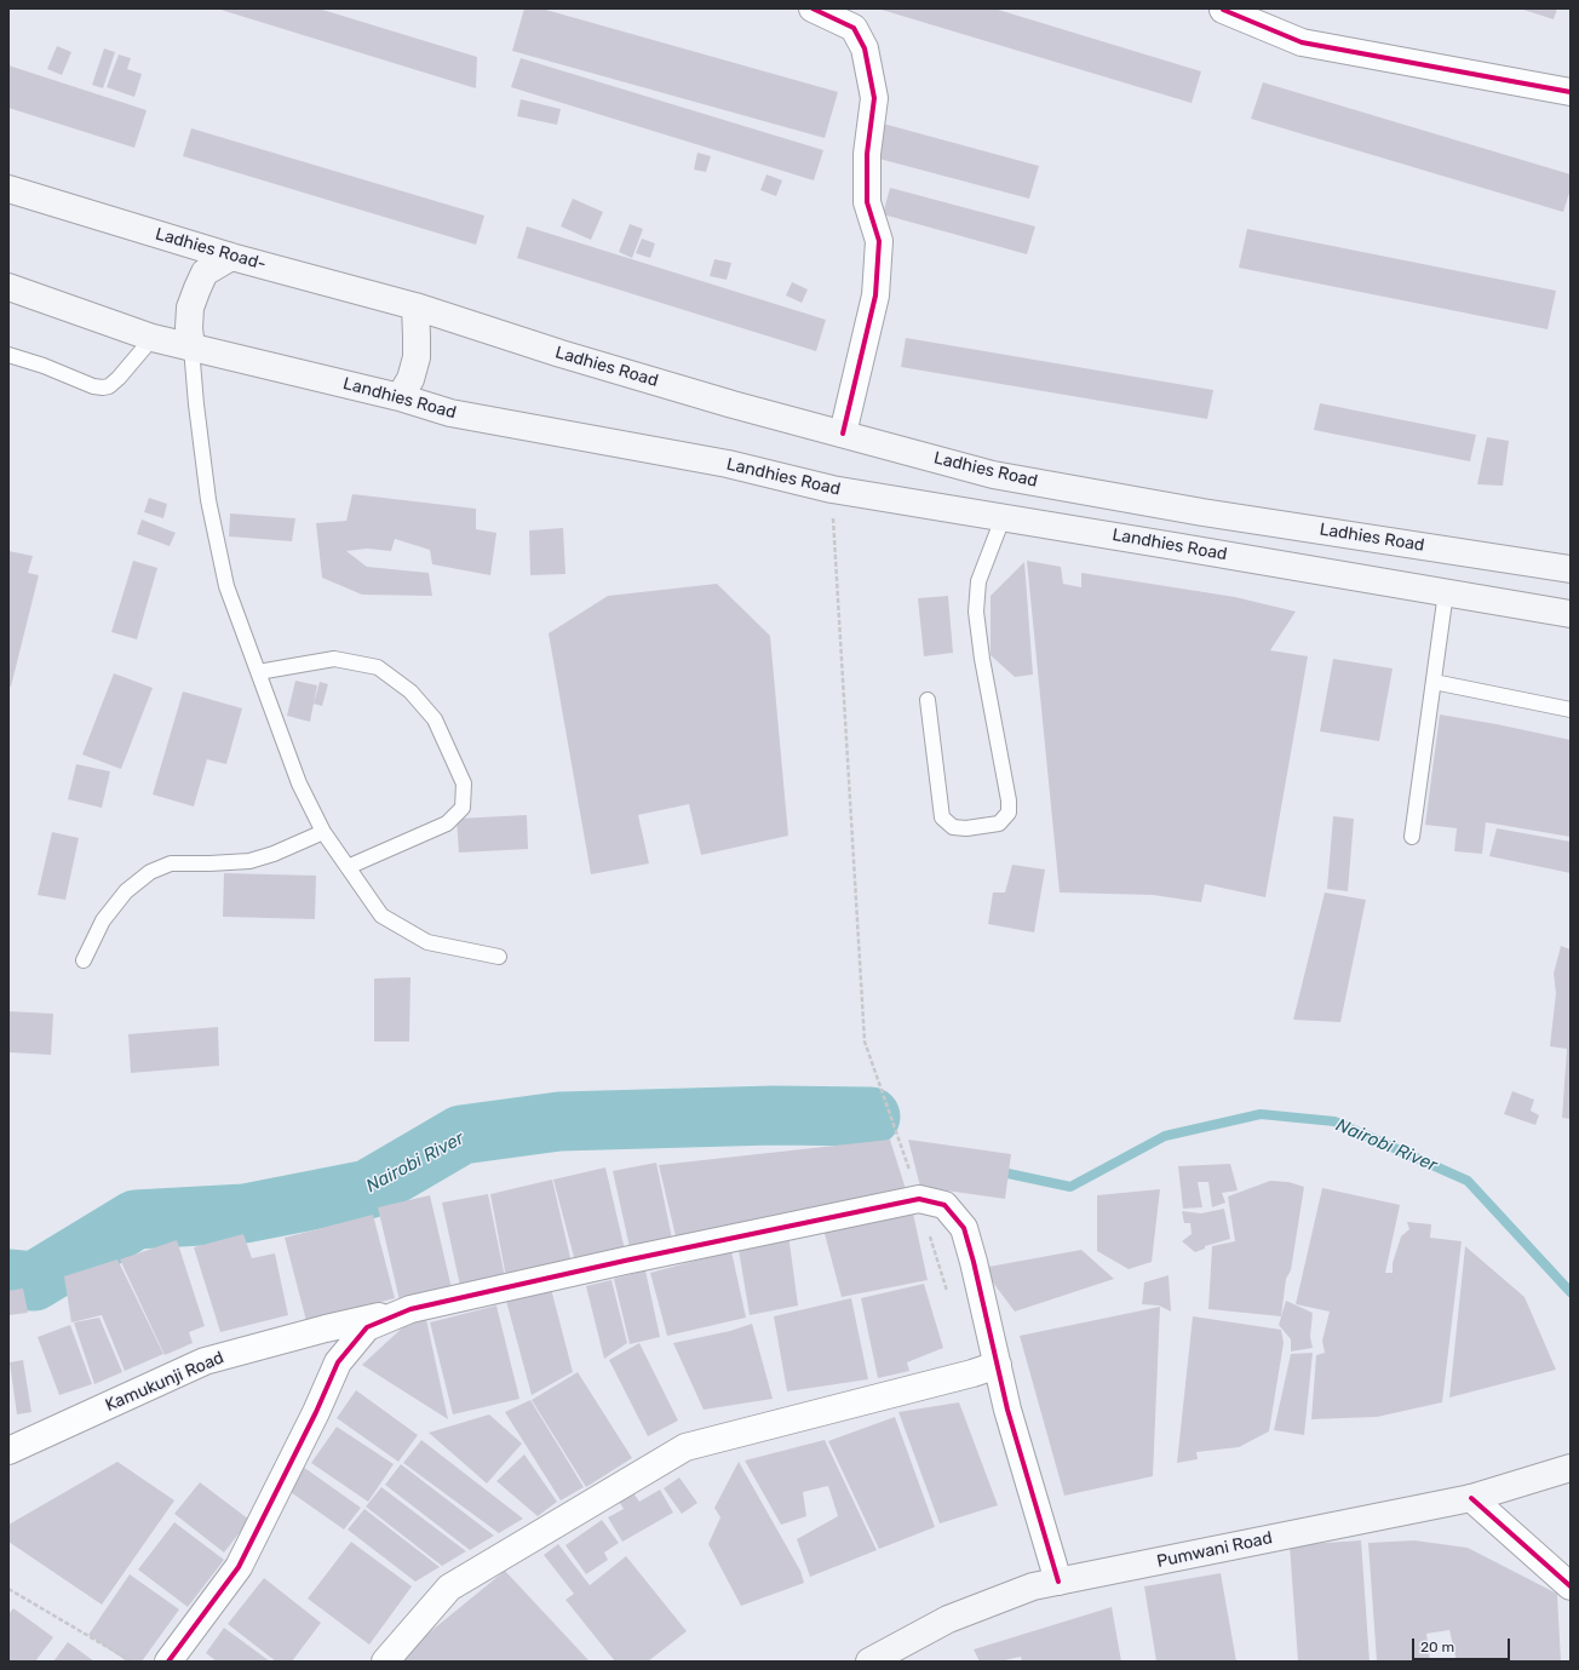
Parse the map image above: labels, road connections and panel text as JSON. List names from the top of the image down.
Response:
{
  "streets": {
    "main road": [
      "Ladhies Road-",
      "Ladhies Road",
      "Landhies Road",
      "Pumwani Road"
    ],
    "street": ["Kamukunji Road"]
  },
  "crossings": [
    ["Ladhies Road-", "Ladhies Road"]
  ],
  "water": ["Nairobi River"],
  "scale_bar": "20 m"
}
